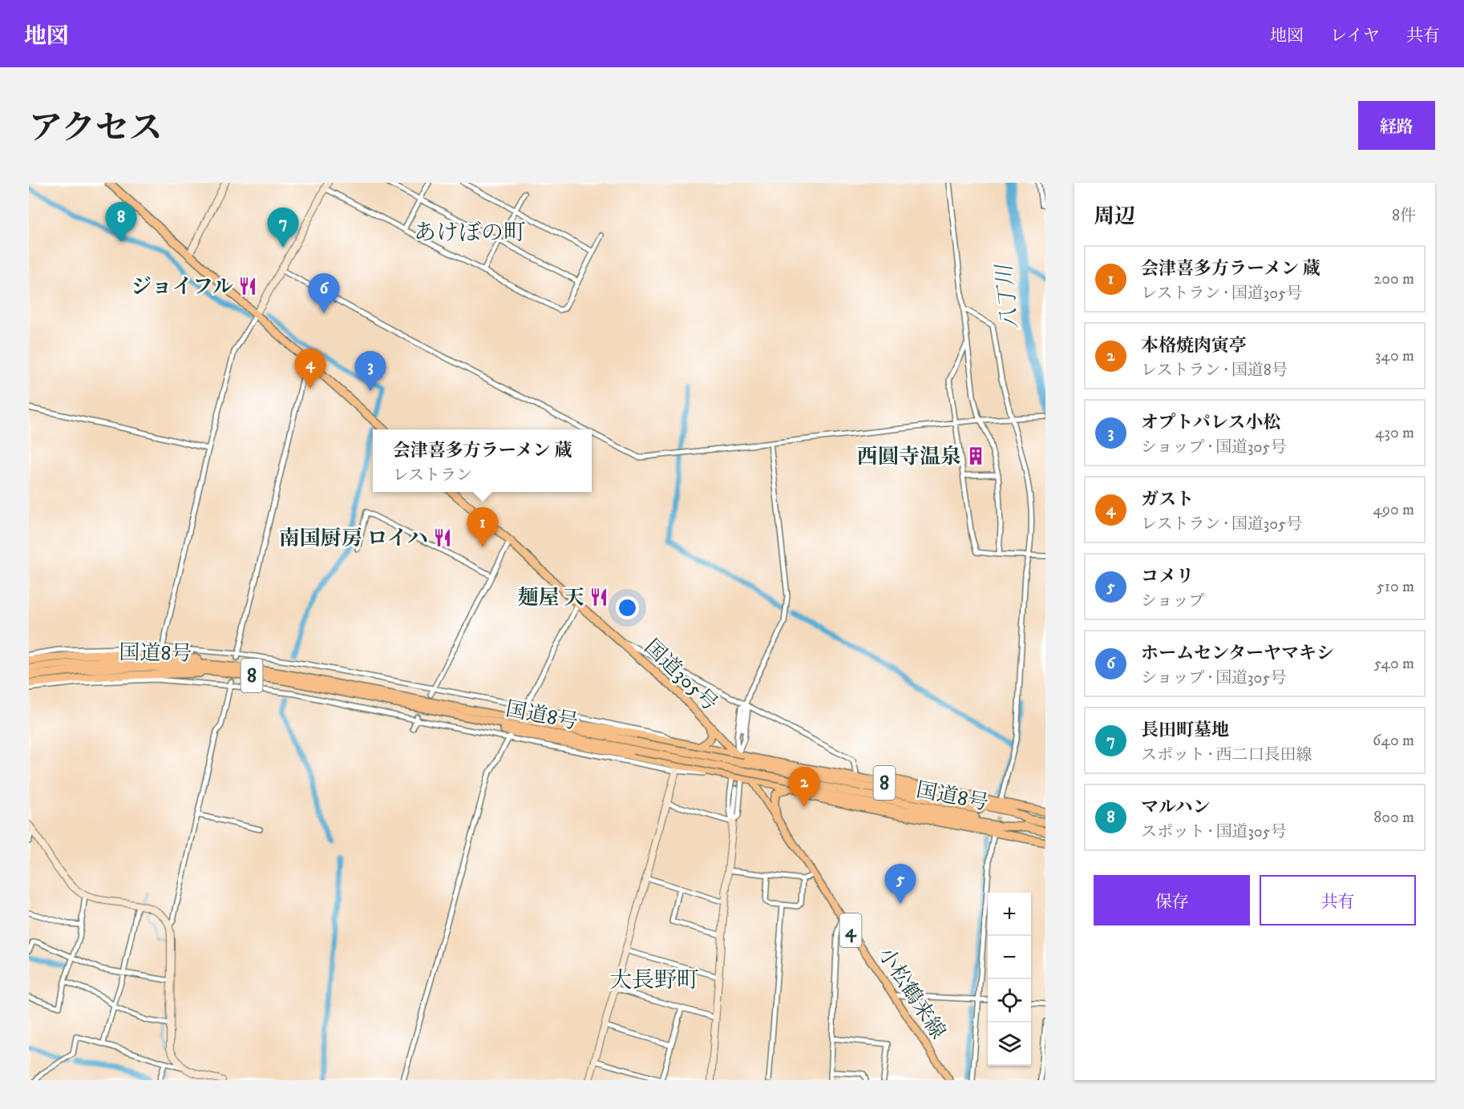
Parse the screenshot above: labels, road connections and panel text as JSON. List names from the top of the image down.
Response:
{
  "streets": {
    "highway": ["国道8号", "国道305号", "8"],
    "main road": ["4", "小松鶴来線"]
  },
  "crossings": [
    ["国道8号", "8"],
    ["国道305号", "8"],
    ["国道305号", "小松鶴来線"],
    ["8", "小松鶴来線"]
  ],
  "districts": ["あけぼの町", "大長野町"],
  "water": ["八丁川"],
  "places": {
    "restaurant": ["ジョイフル", "南国厨房 ロイハ", "麺屋 天"],
    "building": ["西圓寺温泉"]
  },
  "page": {
    "header": "地図",
    "nav": ["地図", "レイヤ", "共有"],
    "title": "アクセス",
    "buttons": [
      "経路",
      ["保存", "共有"]
    ],
    "heading": ["周辺", "8件"],
    "pins": [
      "8",
      "7",
      "6",
      "4",
      "3",
      "1",
      "2",
      "5"
    ],
    "list": [
      {
        "mark": "1",
        "name": "会津喜多方ラーメン 蔵",
        "note": "レストラン · 国道305号",
        "value": "200 m"
      },
      {
        "mark": "2",
        "name": "本格焼肉寅亭",
        "note": "レストラン · 国道8号",
        "value": "340 m"
      },
      {
        "mark": "3",
        "name": "オプトパレス小松",
        "note": "ショップ · 国道305号",
        "value": "430 m"
      },
      {
        "mark": "4",
        "name": "ガスト",
        "note": "レストラン · 国道305号",
        "value": "490 m"
      },
      {
        "mark": "5",
        "name": "コメリ",
        "note": "ショップ",
        "value": "510 m"
      },
      {
        "mark": "6",
        "name": "ホームセンターヤマキシ",
        "note": "ショップ · 国道305号",
        "value": "540 m"
      },
      {
        "mark": "7",
        "name": "長田町墓地",
        "note": "スポット · 西二口長田線",
        "value": "640 m"
      },
      {
        "mark": "8",
        "name": "マルハン",
        "note": "スポット · 国道305号",
        "value": "800 m"
      }
    ],
    "popup": ["会津喜多方ラーメン 蔵", "レストラン"],
    "map_buttons": ["+", "−"]
  }
}
